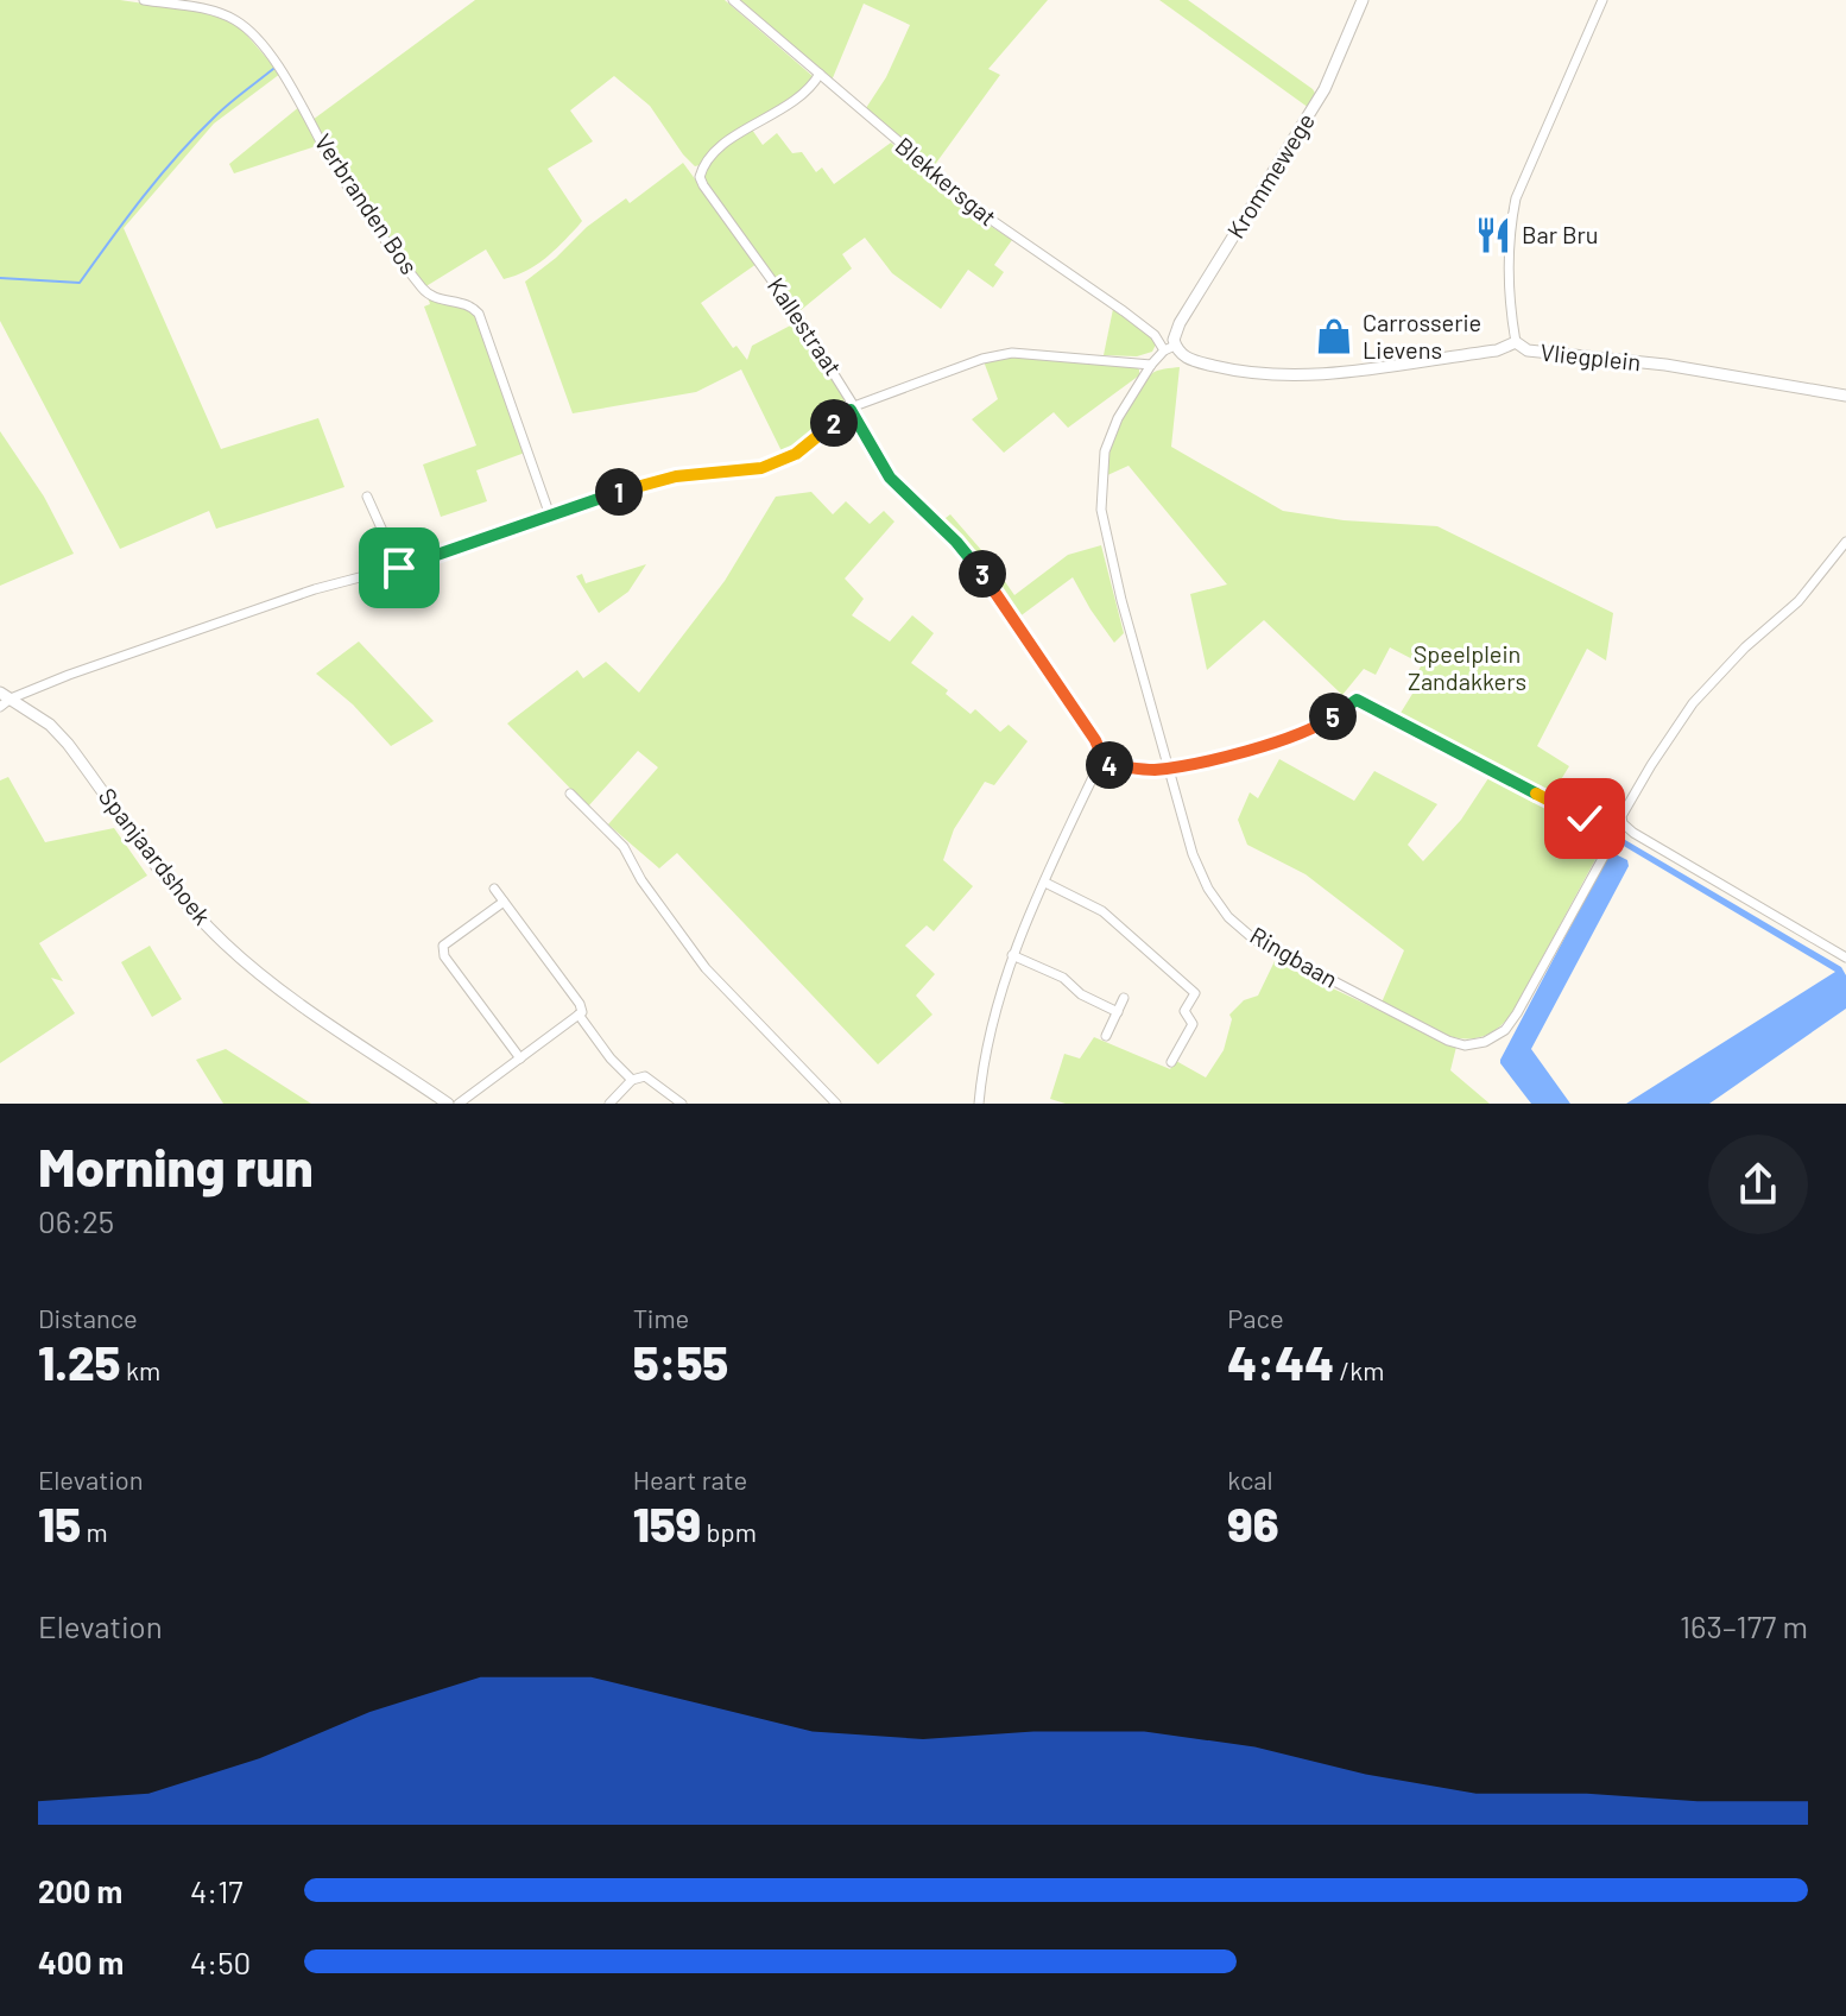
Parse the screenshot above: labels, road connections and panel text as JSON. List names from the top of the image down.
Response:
{
  "streets": {
    "street": [
      "Krommewege",
      "Blekkersgat",
      "Verbranden Bos",
      "Kallestraat",
      "Vliegplein",
      "Spanjaardshoek",
      "Ringbaan"
    ]
  },
  "crossings": [
    ["Krommewege", "Blekkersgat"],
    ["Krommewege", "Vliegplein"],
    ["Krommewege", "Ringbaan"],
    ["Blekkersgat", "Kallestraat"],
    ["Blekkersgat", "Vliegplein"],
    ["Blekkersgat", "Ringbaan"],
    ["Vliegplein", "Ringbaan"]
  ],
  "parks": ["Speelplein Zandakkers"],
  "places": {
    "restaurant": ["Bar Bru"],
    "shop": ["Carrosserie Lievens"]
  },
  "page": {
    "pins": [
      "2",
      "1",
      "3",
      "5",
      "4"
    ],
    "heading": ["Morning run", "06:25"],
    "stats": [
      ["Distance", "1.25 km"],
      ["Time", "5:55"],
      ["Pace", "4:44 /km"],
      ["Elevation", "15 m"],
      ["Heart rate", "159 bpm"],
      ["kcal", "96"]
    ],
    "chart": ["Elevation", "163–177 m"],
    "list": [
      {
        "name": "200 m",
        "note": "4:17"
      },
      {
        "name": "400 m",
        "note": "4:50"
      }
    ]
  }
}
